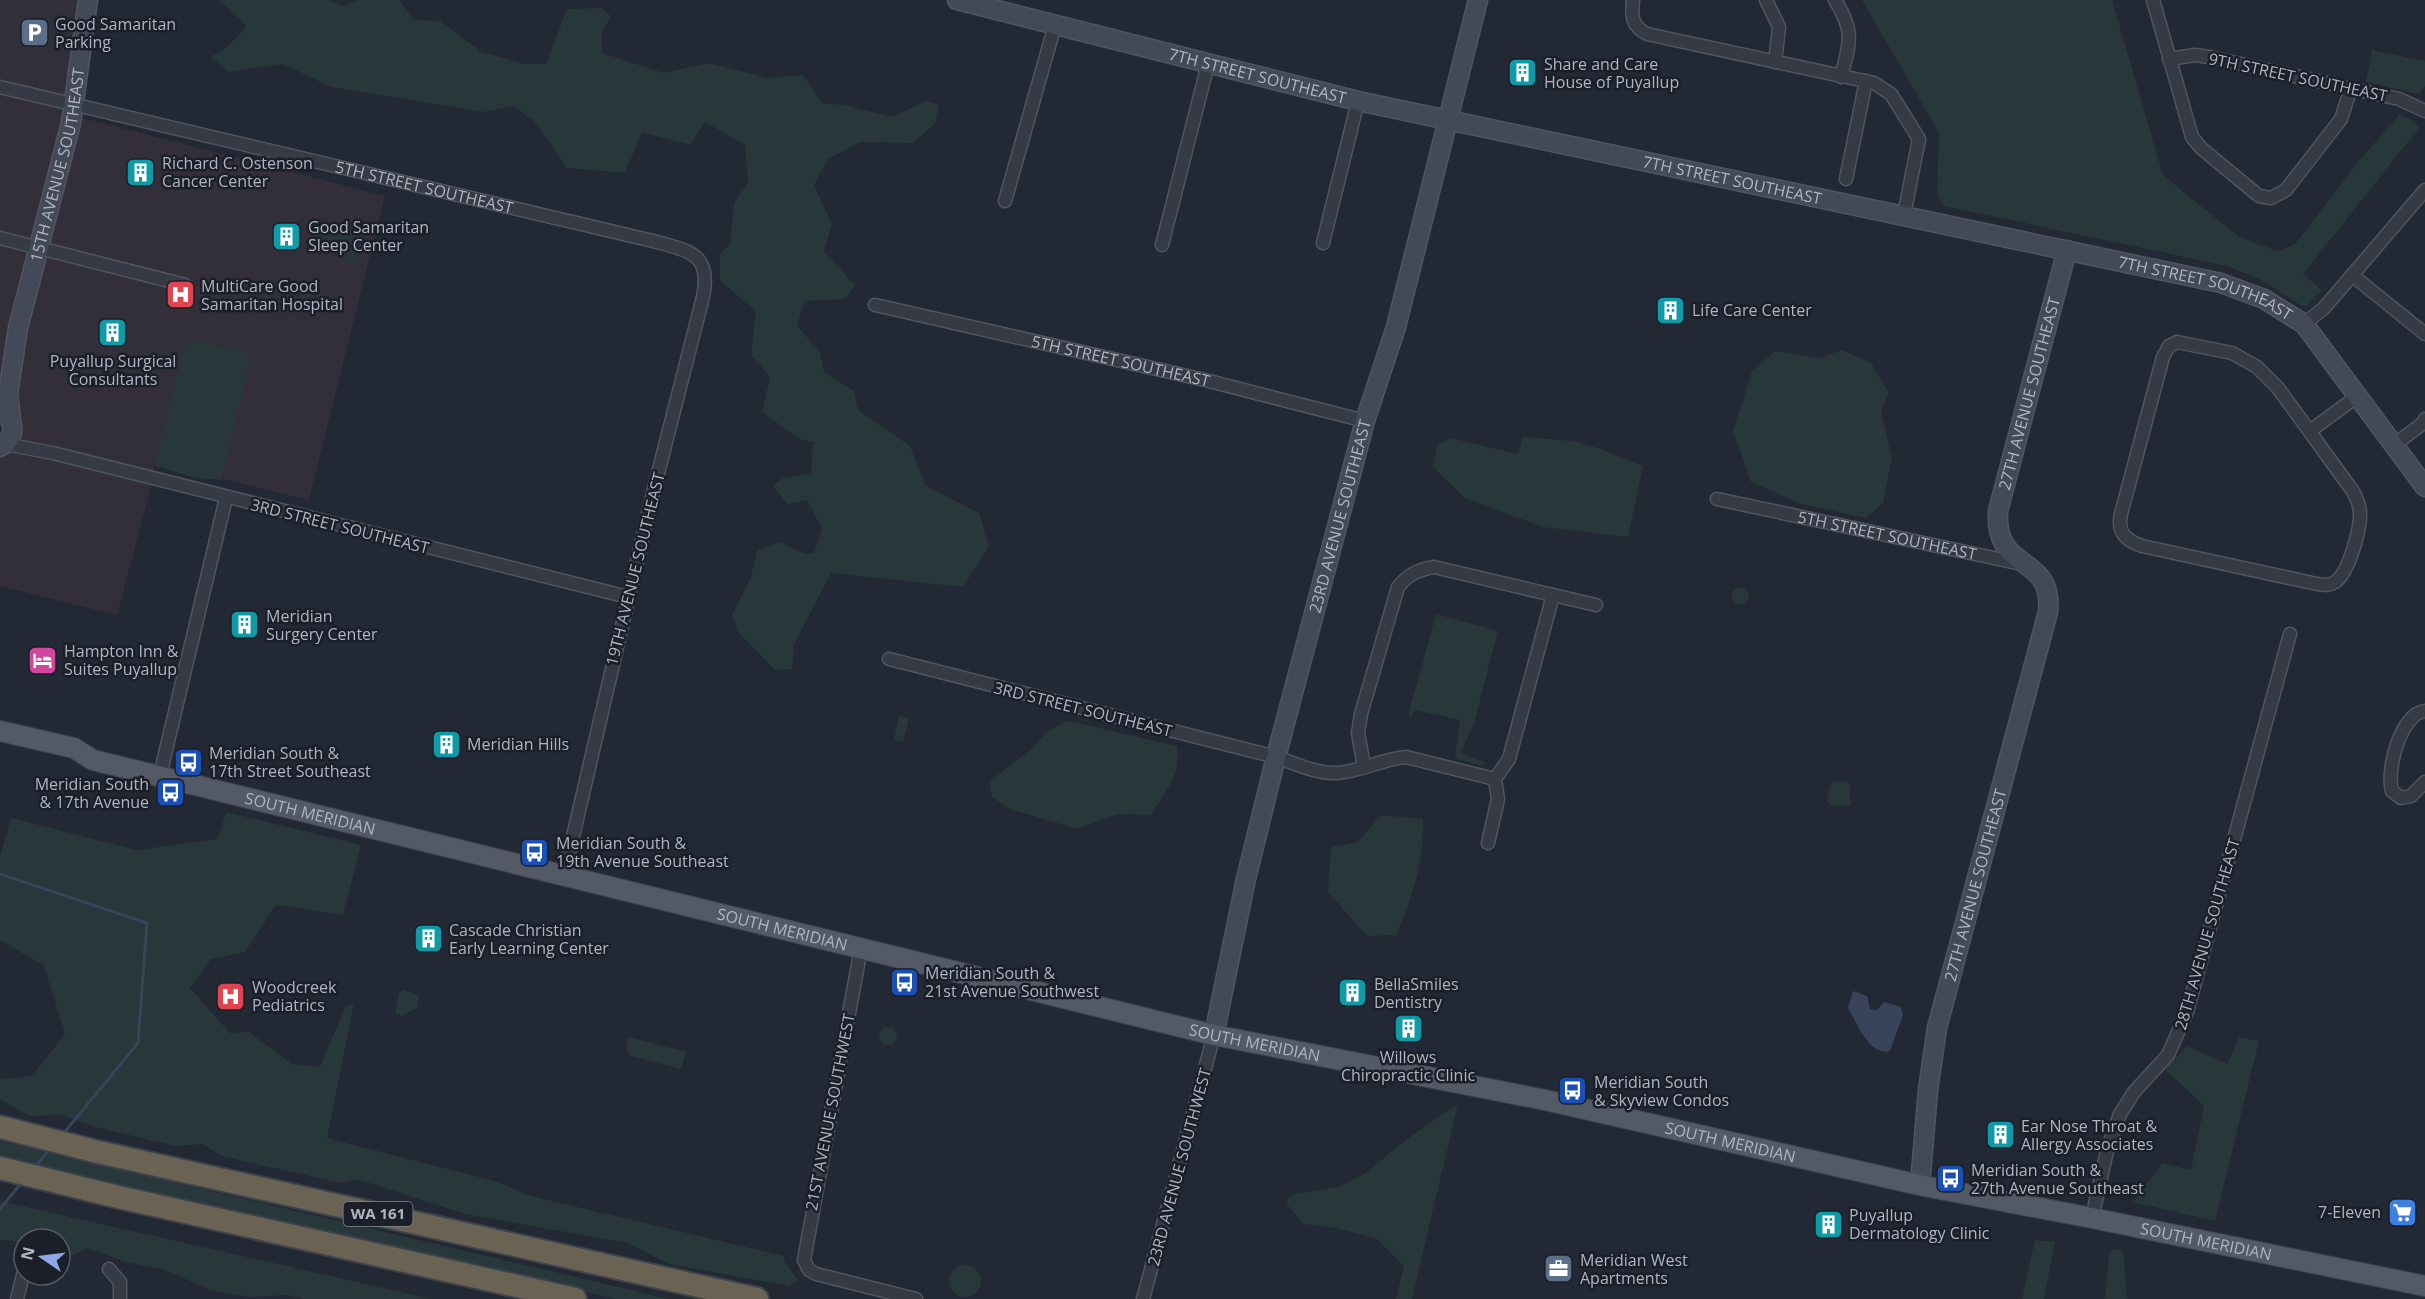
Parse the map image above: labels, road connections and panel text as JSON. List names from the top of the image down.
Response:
{
  "streets": {
    "highway": ["WA 161"],
    "main road": ["SOUTH MERIDIAN"],
    "street": [
      "7TH STREET SOUTHEAST",
      "9TH STREET SOUTHEAST",
      "15TH AVENUE SOUTHEAST",
      "5TH STREET SOUTHEAST",
      "27TH AVENUE SOUTHEAST",
      "23RD AVENUE SOUTHEAST",
      "3RD STREET SOUTHEAST",
      "19TH AVENUE SOUTHEAST",
      "28TH AVENUE SOUTHEAST",
      "21ST AVENUE SOUTHWEST",
      "23RD AVENUE SOUTHWEST"
    ]
  },
  "crossings": [
    ["7TH STREET SOUTHEAST", "27TH AVENUE SOUTHEAST"],
    ["7TH STREET SOUTHEAST", "23RD AVENUE SOUTHEAST"],
    ["15TH AVENUE SOUTHEAST", "5TH STREET SOUTHEAST"],
    ["15TH AVENUE SOUTHEAST", "3RD STREET SOUTHEAST"],
    ["5TH STREET SOUTHEAST", "27TH AVENUE SOUTHEAST"],
    ["5TH STREET SOUTHEAST", "23RD AVENUE SOUTHEAST"],
    ["5TH STREET SOUTHEAST", "19TH AVENUE SOUTHEAST"],
    ["27TH AVENUE SOUTHEAST", "SOUTH MERIDIAN"],
    ["23RD AVENUE SOUTHEAST", "3RD STREET SOUTHEAST"],
    ["23RD AVENUE SOUTHEAST", "SOUTH MERIDIAN"],
    ["23RD AVENUE SOUTHEAST", "23RD AVENUE SOUTHWEST"],
    ["3RD STREET SOUTHEAST", "19TH AVENUE SOUTHEAST"],
    ["19TH AVENUE SOUTHEAST", "SOUTH MERIDIAN"],
    ["SOUTH MERIDIAN", "28TH AVENUE SOUTHEAST"],
    ["SOUTH MERIDIAN", "21ST AVENUE SOUTHWEST"],
    ["SOUTH MERIDIAN", "23RD AVENUE SOUTHWEST"]
  ],
  "places": {
    "parking": ["Good Samaritan Parking"],
    "building": [
      "Share and Care House of Puyallup",
      "Richard C. Ostenson Cancer Center",
      "Good Samaritan Sleep Center",
      "Life Care Center",
      "Puyallup Surgical Consultants",
      "Meridian Surgery Center",
      "Meridian Hills",
      "Cascade Christian Early Learning Center",
      "BellaSmiles Dentistry",
      "Willows Chiropractic Clinic",
      "Ear Nose Throat & Allergy Associates",
      "Puyallup Dermatology Clinic"
    ],
    "hospital": ["MultiCare Good Samaritan Hospital", "Woodcreek Pediatrics"],
    "hotel": ["Hampton Inn & Suites Puyallup"],
    "bus stop": [
      "Meridian South & 17th Street Southeast",
      "Meridian South & 17th Avenue",
      "Meridian South & 19th Avenue Southeast",
      "Meridian South & 21st Avenue Southwest",
      "Meridian South & Skyview Condos",
      "Meridian South & 27th Avenue Southeast"
    ],
    "supermarket": ["7-Eleven"],
    "office": ["Meridian West Apartments"]
  },
  "north": "left"
}
